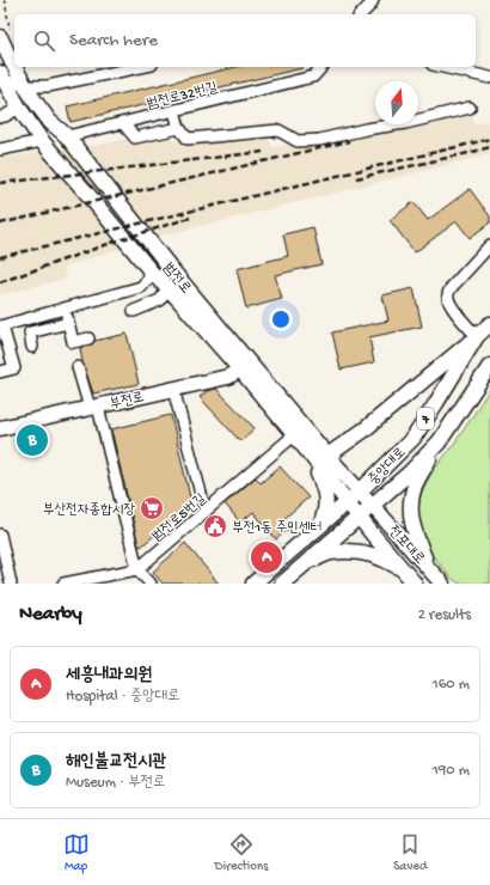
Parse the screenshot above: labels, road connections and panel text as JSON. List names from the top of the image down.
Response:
{
  "streets": {
    "main road": [
      "범전로",
      "부전로",
      "7",
      "중앙대로",
      "전포대로"
    ],
    "street": ["범전로32번길", "범전로5번길"]
  },
  "crossings": [
    ["범전로32번길", "범전로"],
    ["범전로", "부전로"],
    ["범전로", "중앙대로"],
    ["범전로", "범전로5번길"],
    ["범전로", "전포대로"],
    ["중앙대로", "전포대로"]
  ],
  "places": {
    "supermarket": ["부산전자종합시장"],
    "public building": ["부전1동 주민센터"]
  },
  "north": "top",
  "page": {
    "search": "Search here",
    "pins": ["B", "A"],
    "heading": ["Nearby", "2 results"],
    "list": [
      {
        "mark": "A",
        "name": "세흥내과의원",
        "note": "Hospital · 중앙대로",
        "value": "160 m"
      },
      {
        "mark": "B",
        "name": "해인불교전시관",
        "note": "Museum · 부전로",
        "value": "190 m"
      }
    ],
    "nav": ["Map", "Directions", "Saved"]
  }
}
